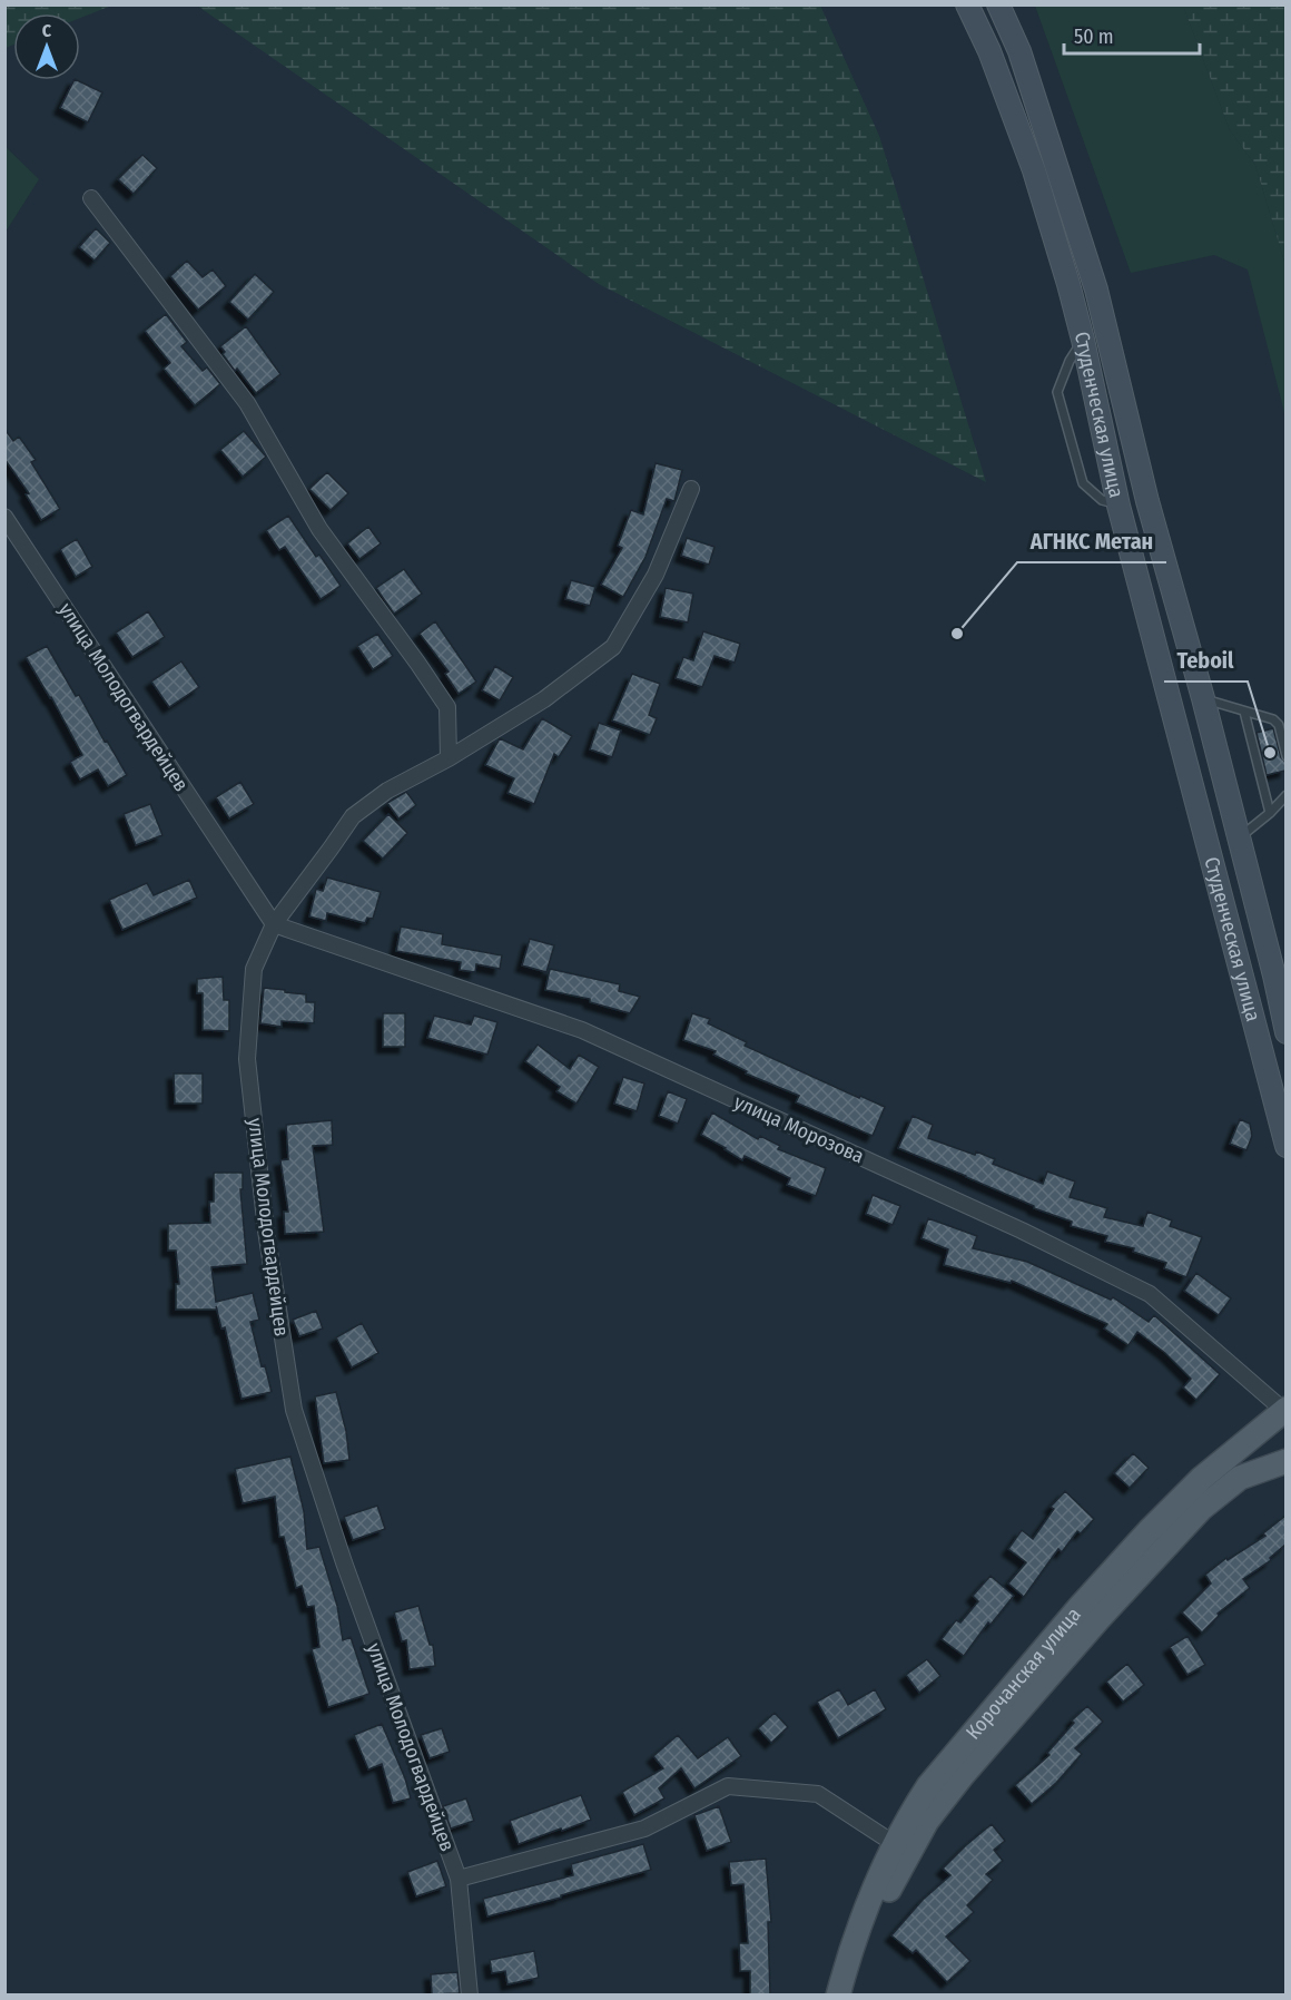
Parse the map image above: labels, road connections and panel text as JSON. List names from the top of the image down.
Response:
{
  "streets": {
    "main road": ["Студенческая улица", "Корочанская улица"],
    "street": ["улица Молодогвардейцев", "улица Морозова"]
  },
  "crossings": [
    ["улица Молодогвардейцев", "улица Морозова"],
    ["улица Морозова", "Корочанская улица"]
  ],
  "places": ["АГНКС Метан", "Teboil"],
  "scale_bar": "50 m",
  "north": "top"
}
